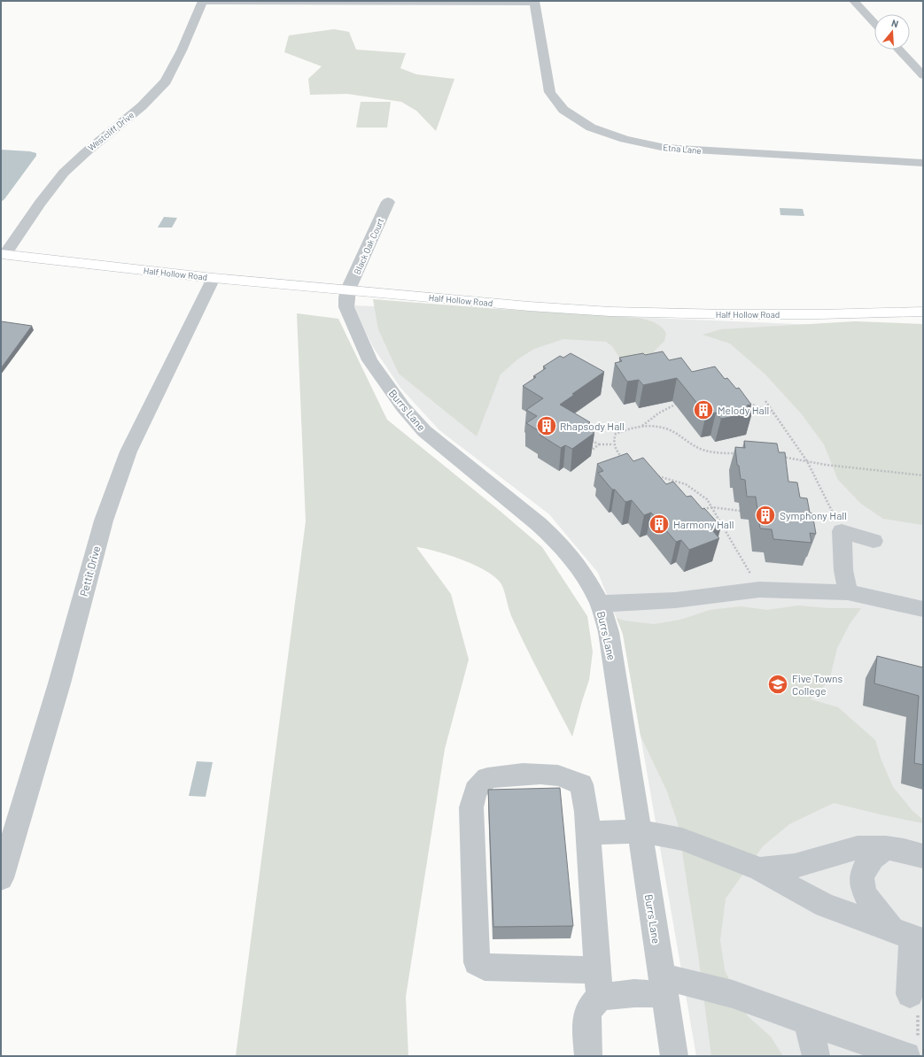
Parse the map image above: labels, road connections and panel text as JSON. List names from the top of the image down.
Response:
{
  "streets": {
    "main road": ["Half Hollow Road"],
    "street": [
      "Westcliff Drive",
      "Etna Lane",
      "Black Oak Court",
      "Burrs Lane",
      "Pettit Drive"
    ]
  },
  "crossings": [
    ["Westcliff Drive", "Half Hollow Road"],
    ["Black Oak Court", "Half Hollow Road"],
    ["Black Oak Court", "Burrs Lane"],
    ["Half Hollow Road", "Burrs Lane"],
    ["Half Hollow Road", "Pettit Drive"]
  ],
  "places": {
    "building": [
      "Melody Hall",
      "Rhapsody Hall",
      "Symphony Hall",
      "Harmony Hall"
    ],
    "school or university": ["Five Towns College"]
  },
  "north": "top"
}
